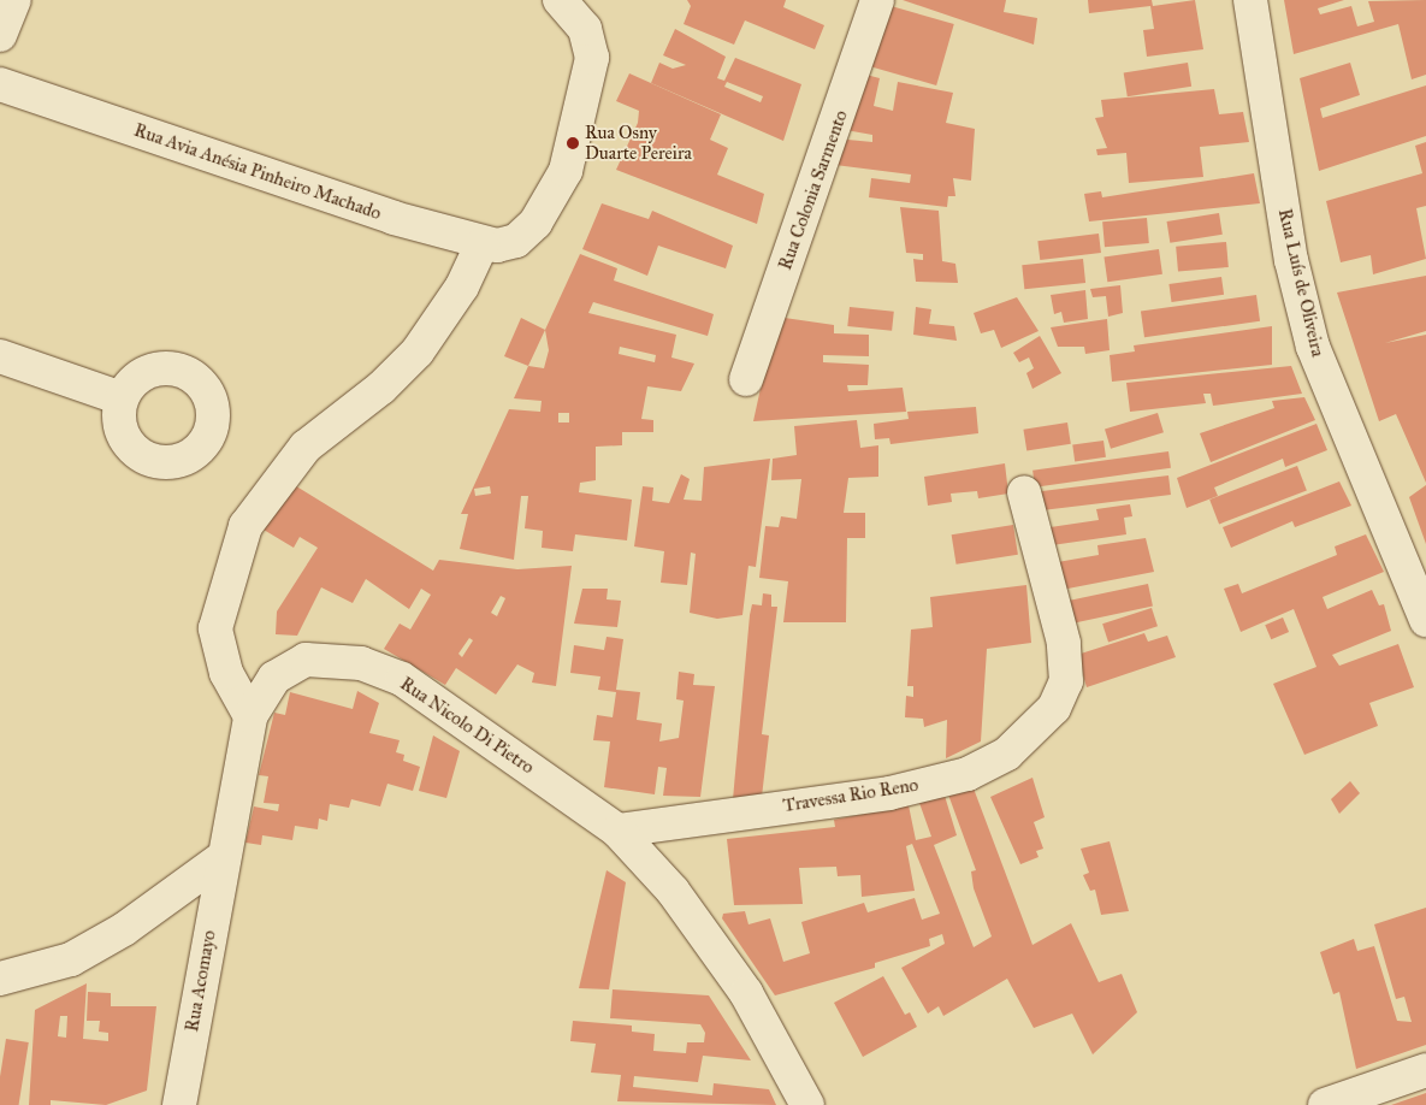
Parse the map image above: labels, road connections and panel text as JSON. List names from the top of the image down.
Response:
{
  "streets": {
    "street": [
      "Rua Avia Anésia Pinheiro Machado",
      "Rua Colonia Sarmento",
      "Rua Luís de Oliveira",
      "Rua Nicolo Di Pietro",
      "Travessa Rio Reno",
      "Rua Acomayo"
    ]
  },
  "crossings": [
    ["Rua Nicolo Di Pietro", "Travessa Rio Reno"],
    ["Rua Nicolo Di Pietro", "Rua Acomayo"]
  ],
  "places": ["Rua Osny Duarte Pereira"]
}
